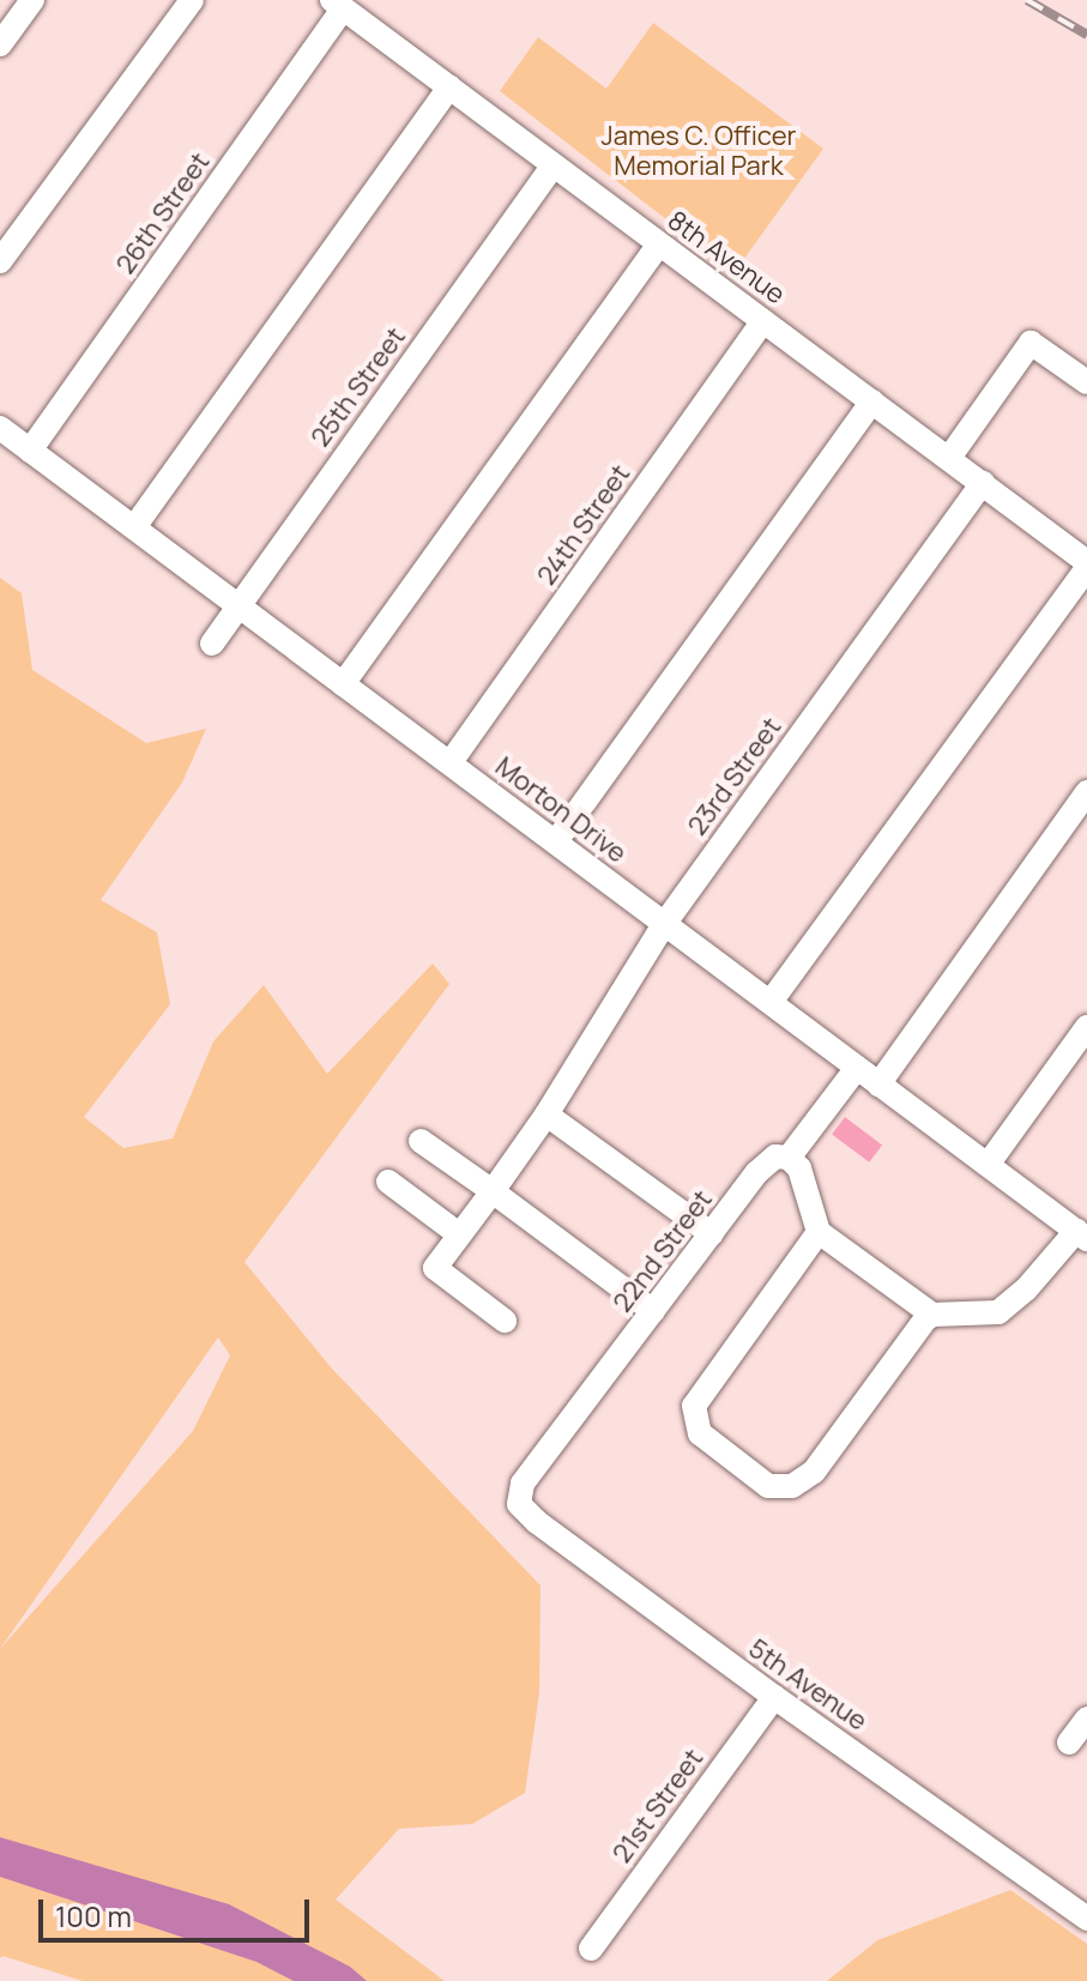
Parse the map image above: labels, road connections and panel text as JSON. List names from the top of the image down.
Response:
{
  "streets": {
    "street": [
      "26th Street",
      "8th Avenue",
      "25th Street",
      "24th Street",
      "23rd Street",
      "Morton Drive",
      "22nd Street",
      "5th Avenue",
      "21st Street"
    ]
  },
  "crossings": [
    ["26th Street", "8th Avenue"],
    ["26th Street", "Morton Drive"],
    ["8th Avenue", "25th Street"],
    ["8th Avenue", "24th Street"],
    ["8th Avenue", "23rd Street"],
    ["25th Street", "Morton Drive"],
    ["24th Street", "Morton Drive"],
    ["23rd Street", "Morton Drive"],
    ["Morton Drive", "22nd Street"],
    ["22nd Street", "5th Avenue"],
    ["5th Avenue", "21st Street"]
  ],
  "parks": ["James C. Officer Memorial Park"],
  "scale_bar": "100 m"
}
